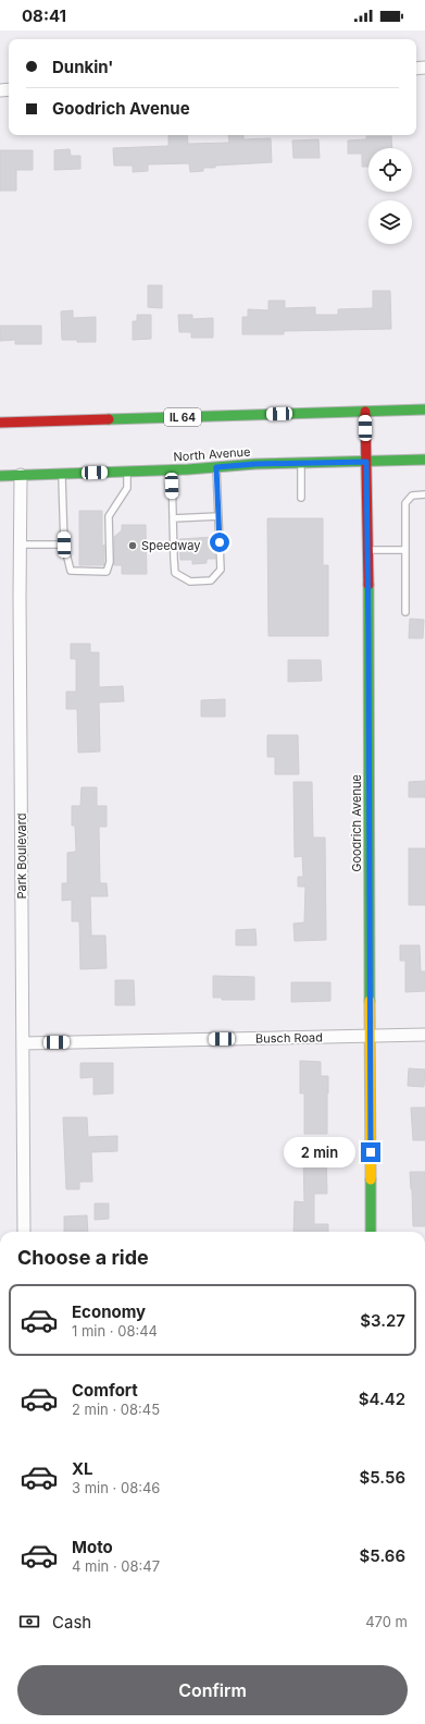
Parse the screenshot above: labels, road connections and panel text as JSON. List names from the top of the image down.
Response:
{
  "streets": {
    "main road": ["IL 64", "North Avenue", "Goodrich Avenue"],
    "street": ["Park Boulevard", "Busch Road"]
  },
  "crossings": [
    ["IL 64", "Goodrich Avenue"],
    ["North Avenue", "Goodrich Avenue"],
    ["North Avenue", "Park Boulevard"],
    ["Goodrich Avenue", "Busch Road"],
    ["Park Boulevard", "Busch Road"]
  ],
  "places": ["Speedway"],
  "page": {
    "status": "08:41",
    "banner": ["Dunkin'", "Goodrich Avenue"],
    "bubble": "2 min",
    "heading": "Choose a ride",
    "list": [
      {
        "name": "Economy",
        "note": "1 min · 08:44",
        "value": "$3.27"
      },
      {
        "name": "Comfort",
        "note": "2 min · 08:45",
        "value": "$4.42"
      },
      {
        "name": "XL",
        "note": "3 min · 08:46",
        "value": "$5.56"
      },
      {
        "name": "Moto",
        "note": "4 min · 08:47",
        "value": "$5.66"
      }
    ],
    "pay": ["Cash", "470 m"],
    "buttons": "Confirm"
  }
}
